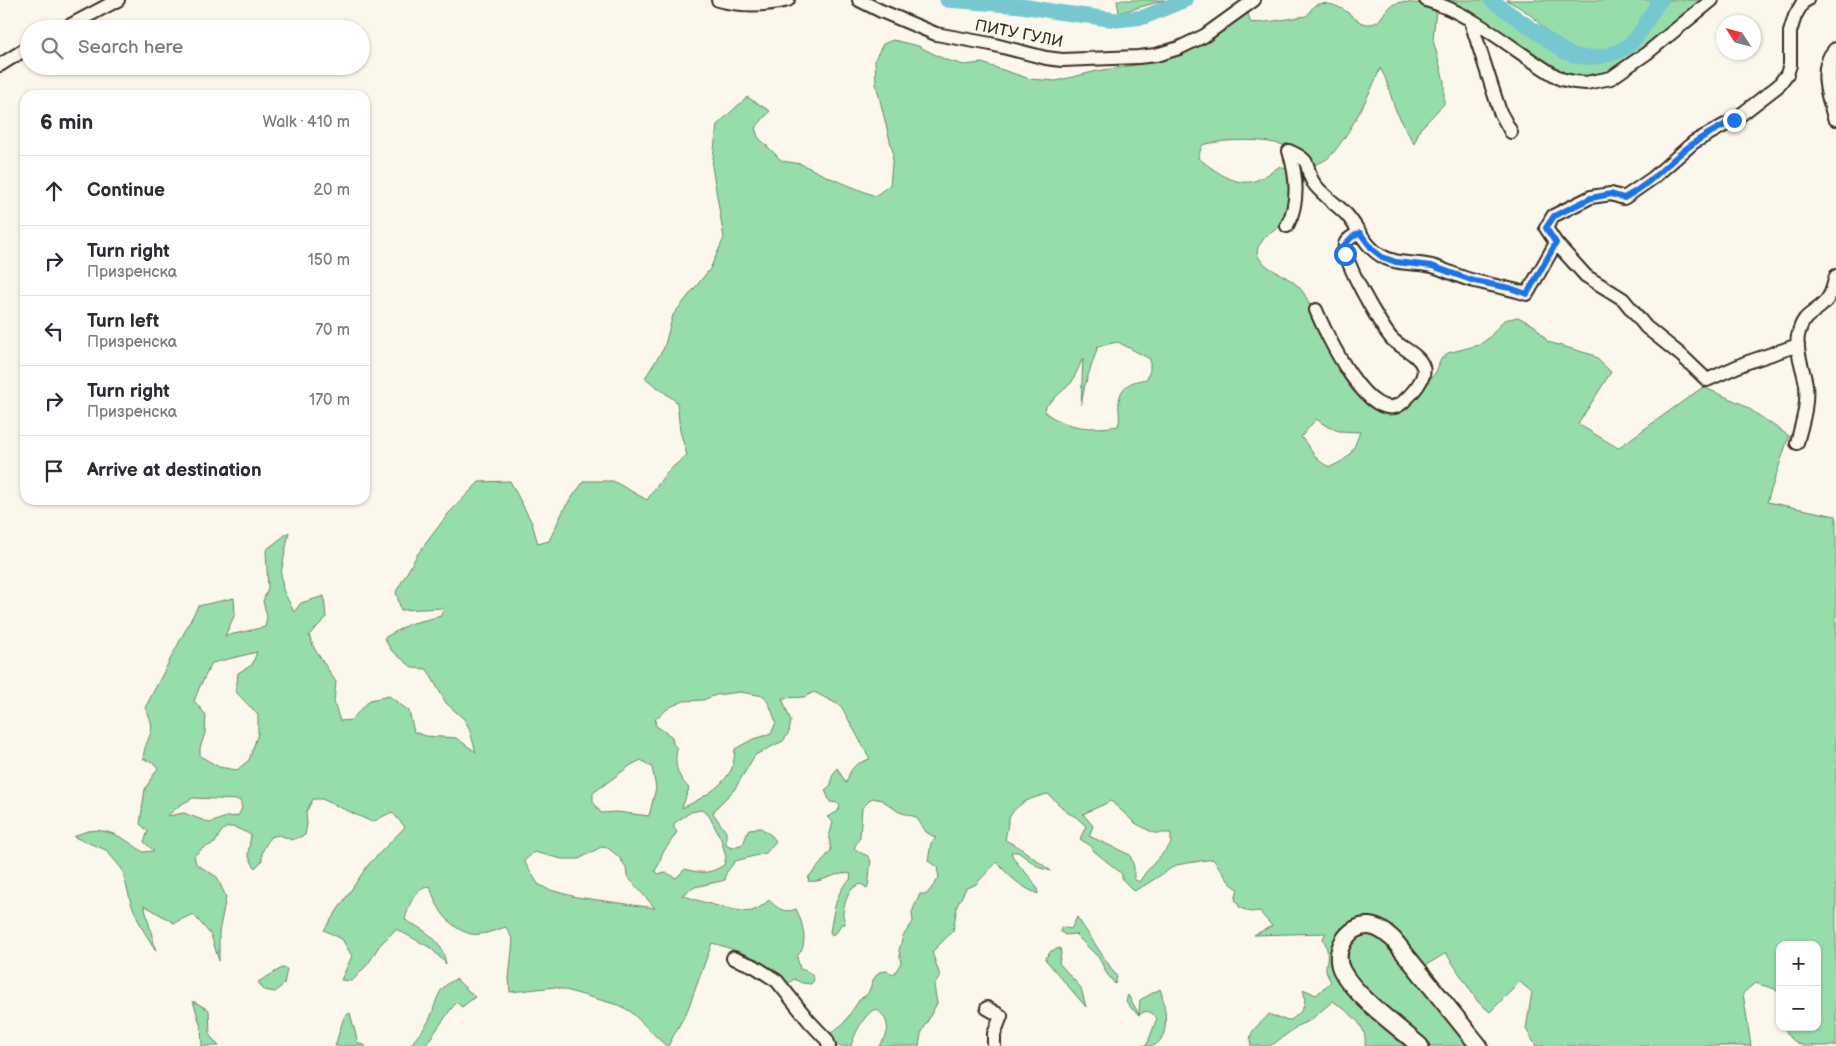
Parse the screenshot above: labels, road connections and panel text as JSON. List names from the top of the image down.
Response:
{
  "streets": {
    "street": ["ПИТУ ГУЛИ"]
  },
  "north": "top left",
  "page": {
    "search": "Search here",
    "heading": ["6 min", "Walk · 410 m"],
    "list": [
      ["Continue", "20 m"],
      ["Turn right", "Призренска", "150 m"],
      ["Turn left", "Призренска", "70 m"],
      ["Turn right", "Призренска", "170 m"],
      "Arrive at destination"
    ],
    "map_buttons": ["+", "−"]
  }
}
